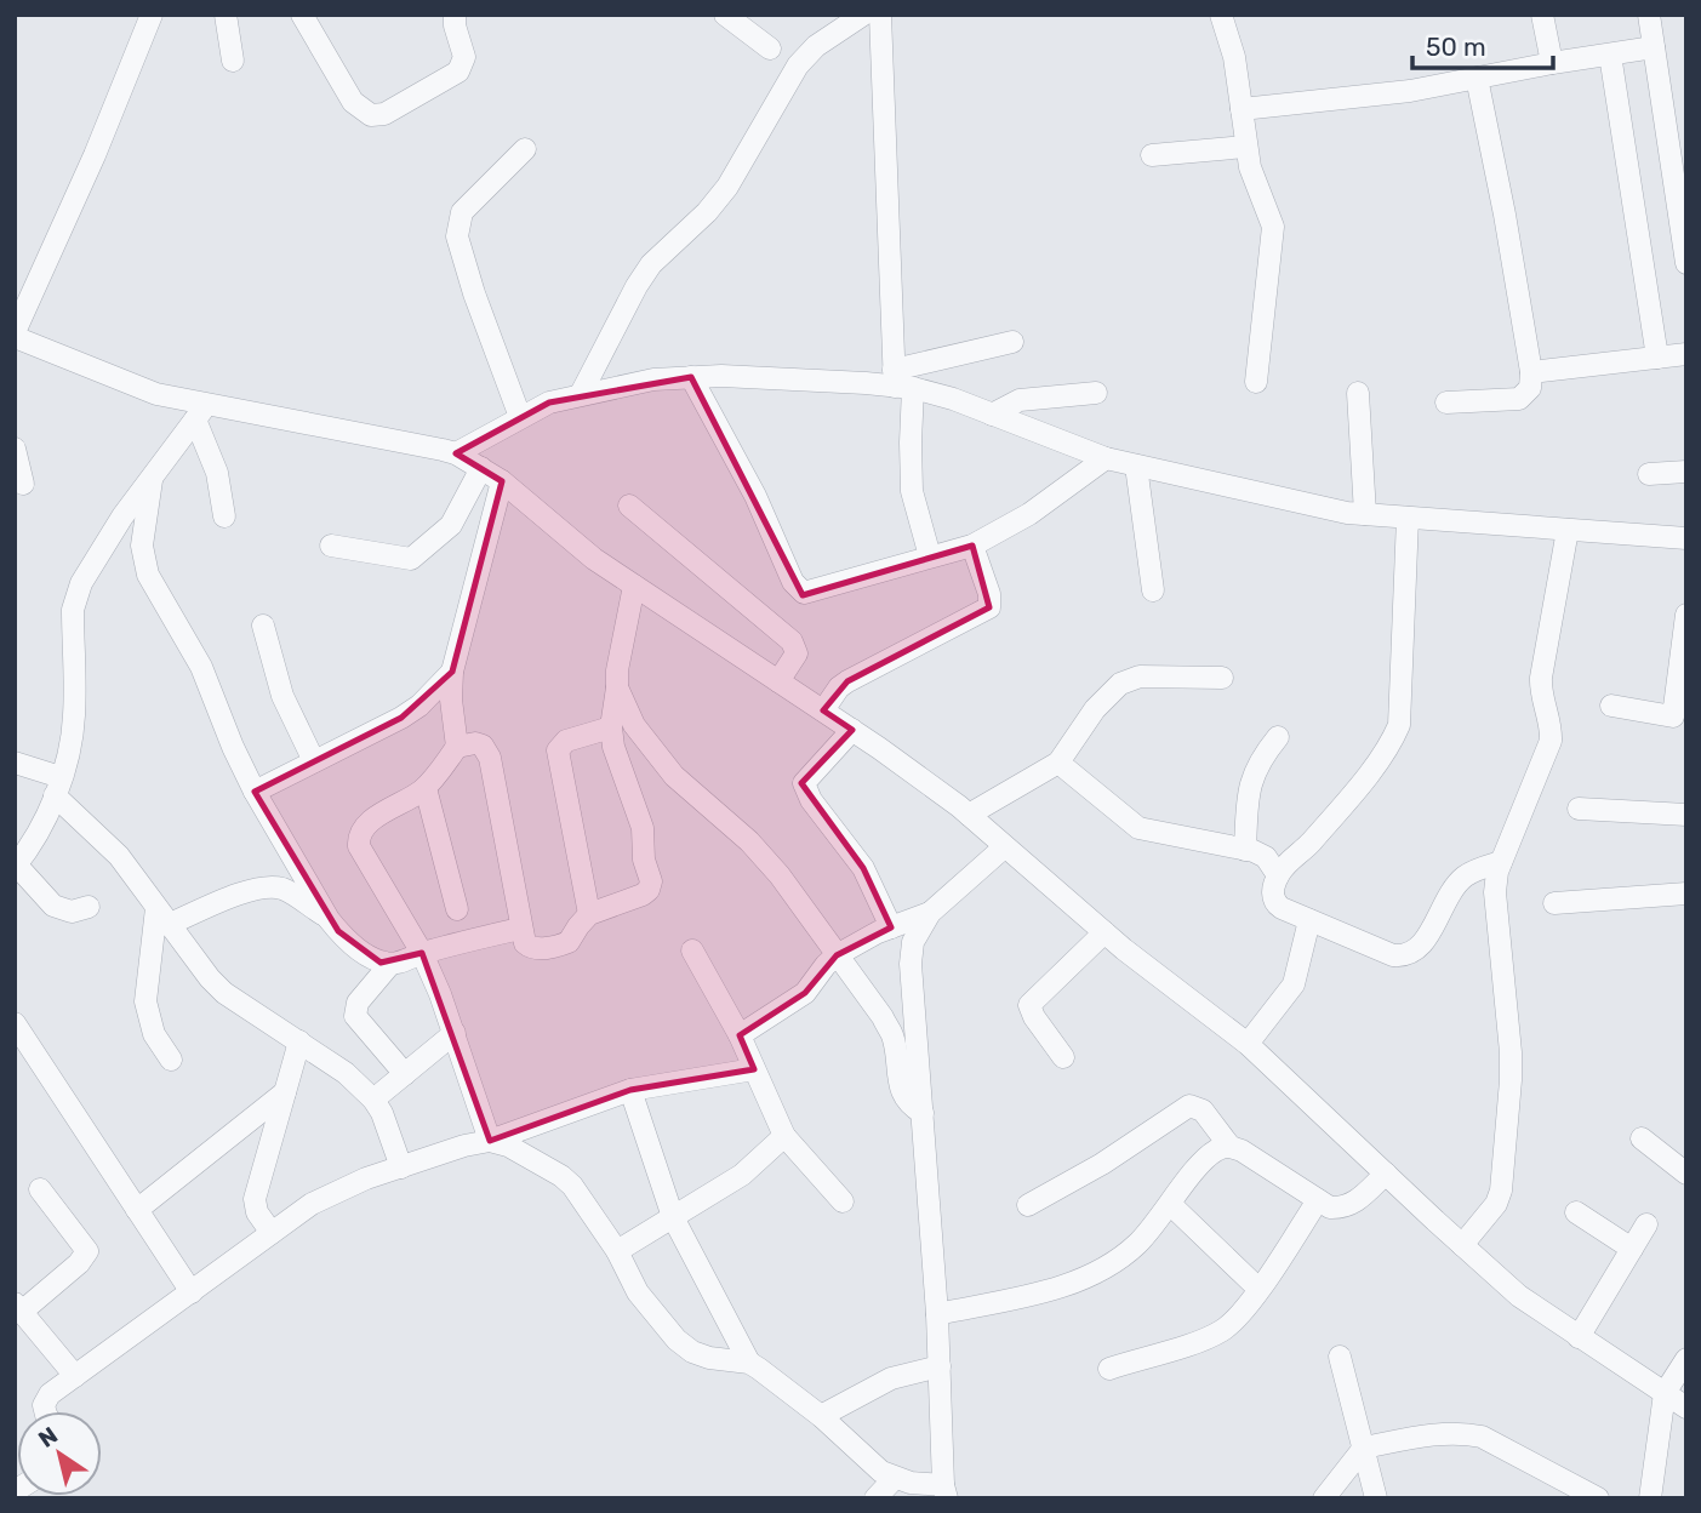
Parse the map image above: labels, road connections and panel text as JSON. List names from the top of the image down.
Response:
{
  "scale_bar": "50 m",
  "north": "top left"
}
